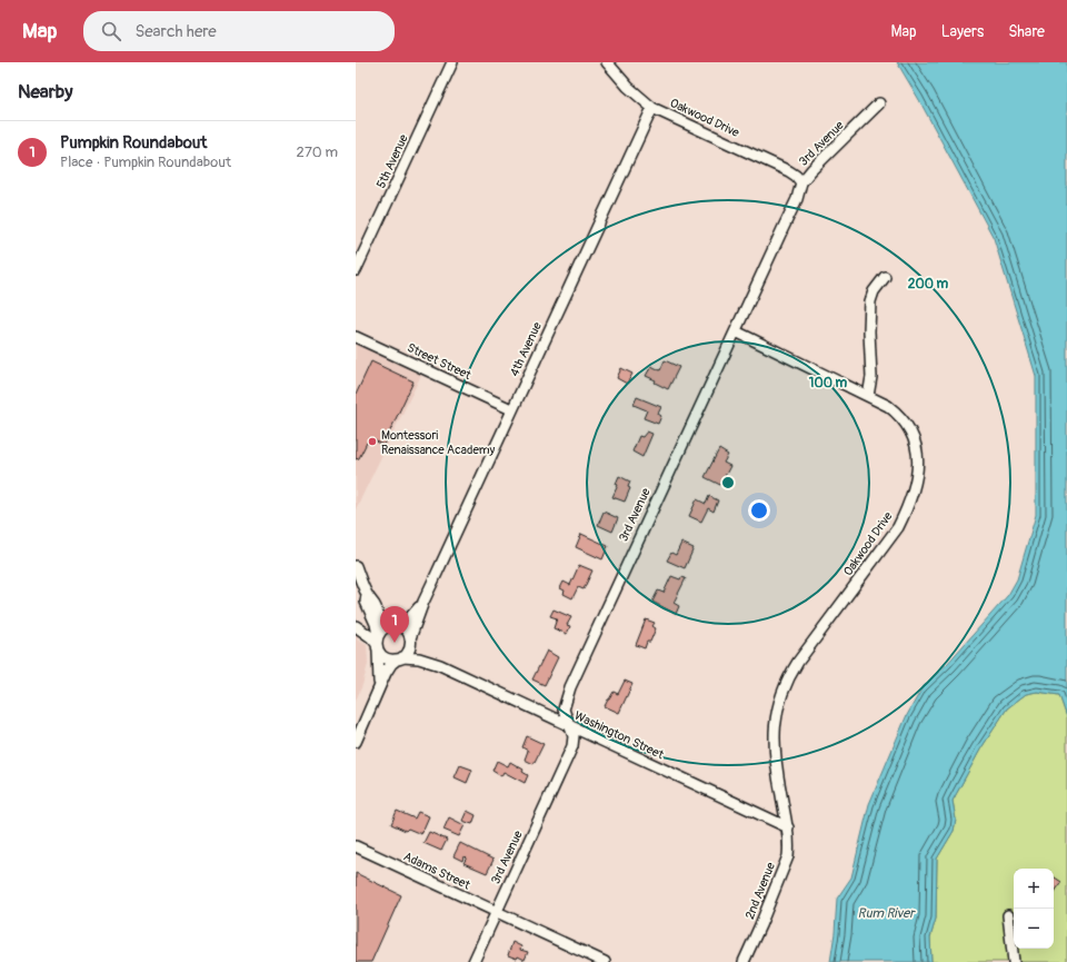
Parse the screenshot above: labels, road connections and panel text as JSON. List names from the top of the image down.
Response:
{
  "streets": {
    "street": [
      "Oakwood Drive",
      "3rd Avenue",
      "5th Avenue",
      "4th Avenue",
      "Street Street",
      "Washington Street",
      "Adams Street",
      "2nd Avenue"
    ]
  },
  "crossings": [
    ["Oakwood Drive", "3rd Avenue"],
    ["Oakwood Drive", "4th Avenue"],
    ["Oakwood Drive", "Washington Street"],
    ["Oakwood Drive", "2nd Avenue"],
    ["3rd Avenue", "Washington Street"],
    ["3rd Avenue", "Adams Street"],
    ["4th Avenue", "Street Street"],
    ["4th Avenue", "Washington Street"],
    ["Washington Street", "2nd Avenue"]
  ],
  "water": ["Rum River"],
  "places": ["Montessori Renaissance Academy"],
  "page": {
    "header": "Map",
    "search": "Search here",
    "nav": ["Map", "Layers", "Share"],
    "heading": "Nearby",
    "list": [
      {
        "mark": "1",
        "name": "Pumpkin Roundabout",
        "note": "Place · Pumpkin Roundabout",
        "value": "270 m"
      }
    ],
    "pins": "1",
    "map_buttons": ["+", "−"]
  },
  "rings": ["200 m", "100 m"]
}
